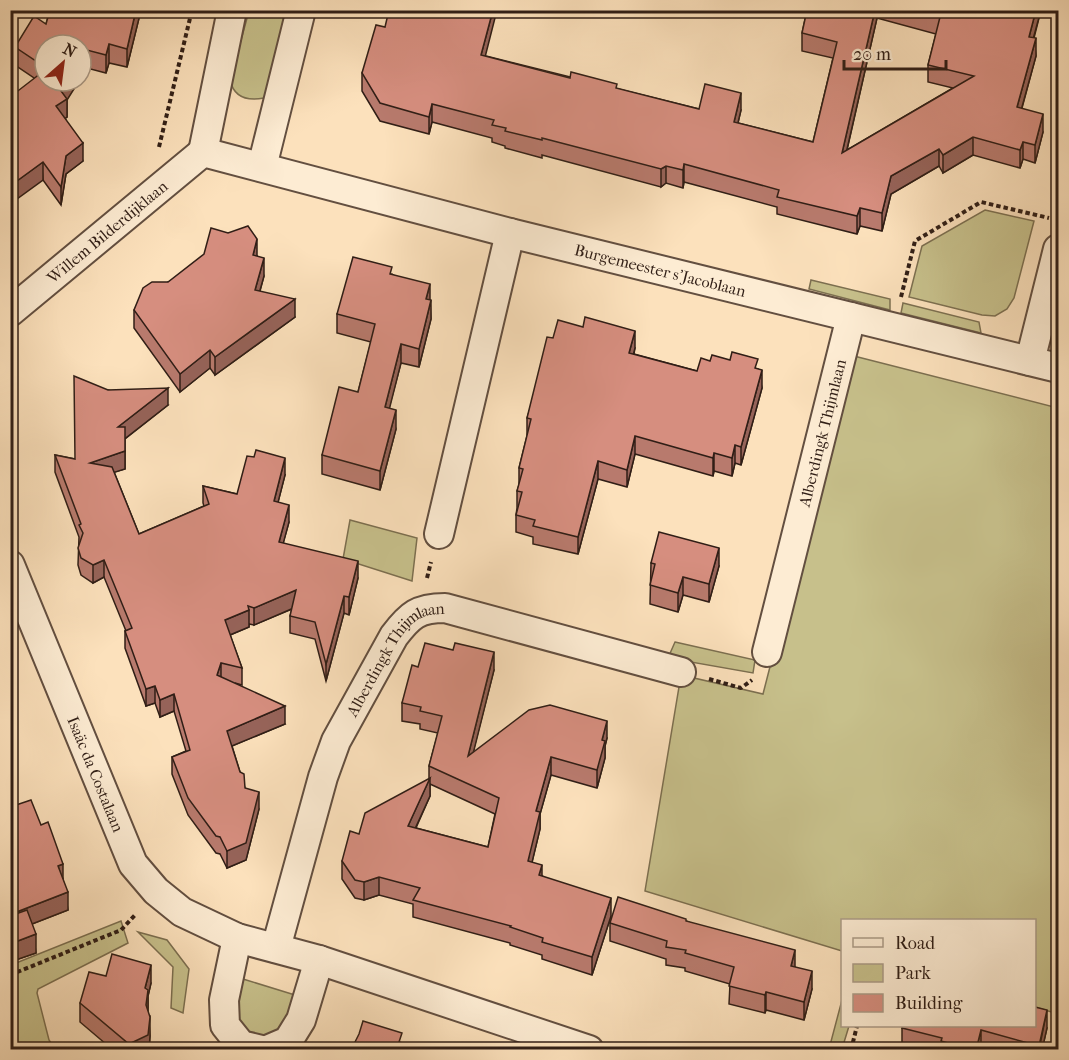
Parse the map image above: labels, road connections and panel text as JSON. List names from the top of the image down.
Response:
{
  "streets": {
    "street": [
      "Willem Bilderdijklaan",
      "Burgemeester s'Jacoblaan",
      "Alberdingk Thijmlaan",
      "Isaäc da Costalaan"
    ]
  },
  "crossings": [
    ["Burgemeester s'Jacoblaan", "Alberdingk Thijmlaan"],
    ["Alberdingk Thijmlaan", "Isaäc da Costalaan"]
  ],
  "legend": ["Road", "Park", "Building"],
  "scale_bar": "20 m",
  "north": "top right"
}
